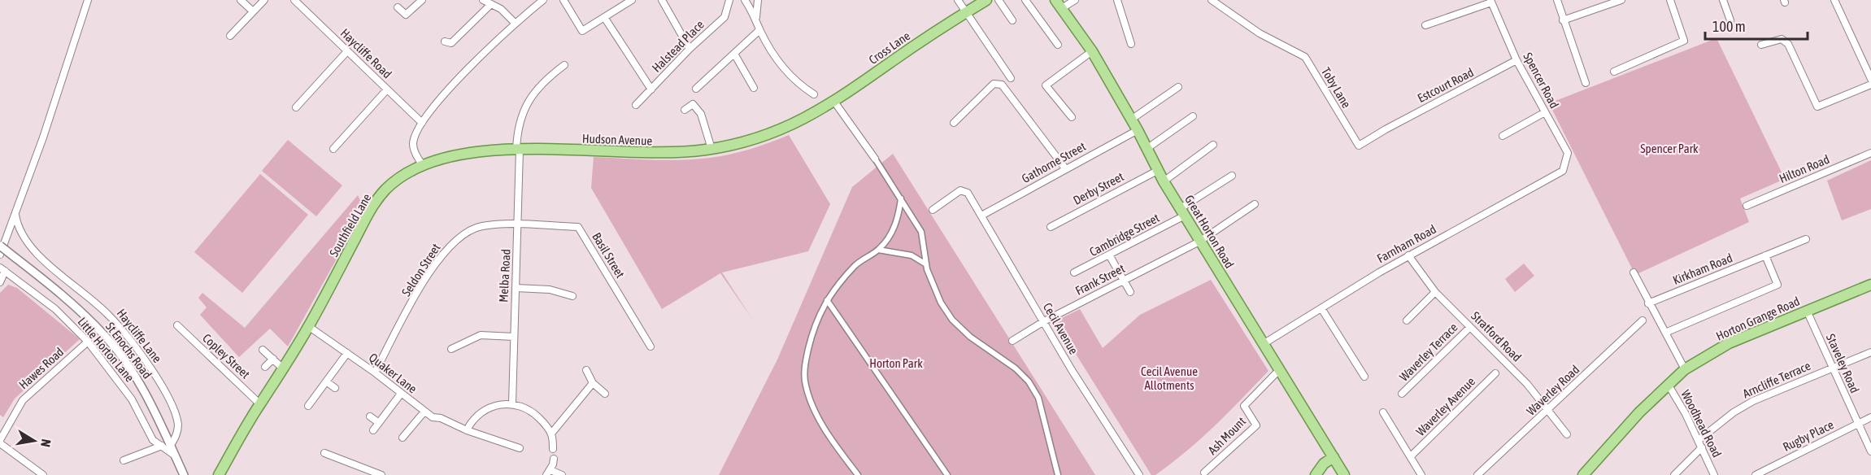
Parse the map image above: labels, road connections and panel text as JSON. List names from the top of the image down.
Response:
{
  "streets": {
    "main road": [
      "Cross Lane",
      "Hudson Avenue",
      "Southfield Lane",
      "Great Horton Road",
      "Horton Grange Road"
    ],
    "street": [
      "Halstead Place",
      "Haycliffe Road",
      "Spencer Road",
      "Estcourt Road",
      "Toby Lane",
      "Gathorne Street",
      "Hilton Road",
      "Derby Street",
      "Cambridge Street",
      "Farnham Road",
      "Basil Street",
      "Kirkham Road",
      "Seldon Street",
      "Melba Road",
      "Frank Street",
      "Cecil Avenue",
      "Haycliffe Lane",
      "Stratford Road",
      "Little Horton Lane",
      "St Enochs Road",
      "Waverley Terrace",
      "Copley Street",
      "Staveley Road",
      "Hawes Road",
      "Quaker Lane",
      "Arncliffe Terrace",
      "Waverley Road",
      "Waverley Avenue",
      "Woodhead Road",
      "Ash Mount",
      "Rugby Place"
    ]
  },
  "crossings": [
    ["Cross Lane", "Hudson Avenue"],
    ["Spencer Road", "Estcourt Road"],
    ["Spencer Road", "Farnham Road"],
    ["Estcourt Road", "Toby Lane"],
    ["Hudson Avenue", "Southfield Lane"],
    ["Hudson Avenue", "Melba Road"],
    ["Gathorne Street", "Great Horton Road"],
    ["Gathorne Street", "Cecil Avenue"],
    ["Derby Street", "Great Horton Road"],
    ["Southfield Lane", "Copley Street"],
    ["Southfield Lane", "Quaker Lane"],
    ["Great Horton Road", "Cambridge Street"],
    ["Great Horton Road", "Farnham Road"],
    ["Great Horton Road", "Frank Street"],
    ["Great Horton Road", "Ash Mount"],
    ["Farnham Road", "Stratford Road"],
    ["Basil Street", "Seldon Street"],
    ["Basil Street", "Melba Road"],
    ["Seldon Street", "Melba Road"],
    ["Seldon Street", "Quaker Lane"],
    ["Frank Street", "Cecil Avenue"],
    ["Horton Grange Road", "Staveley Road"],
    ["Horton Grange Road", "Woodhead Road"],
    ["Haycliffe Lane", "St Enochs Road"],
    ["Stratford Road", "Waverley Terrace"],
    ["Stratford Road", "Waverley Road"],
    ["Little Horton Lane", "St Enochs Road"],
    ["Little Horton Lane", "Hawes Road"],
    ["Staveley Road", "Arncliffe Terrace"],
    ["Staveley Road", "Rugby Place"],
    ["Arncliffe Terrace", "Woodhead Road"]
  ],
  "parks": ["Spencer Park", "Horton Park", "Cecil Avenue Allotments"],
  "scale_bar": "100 m",
  "north": "right"
}
